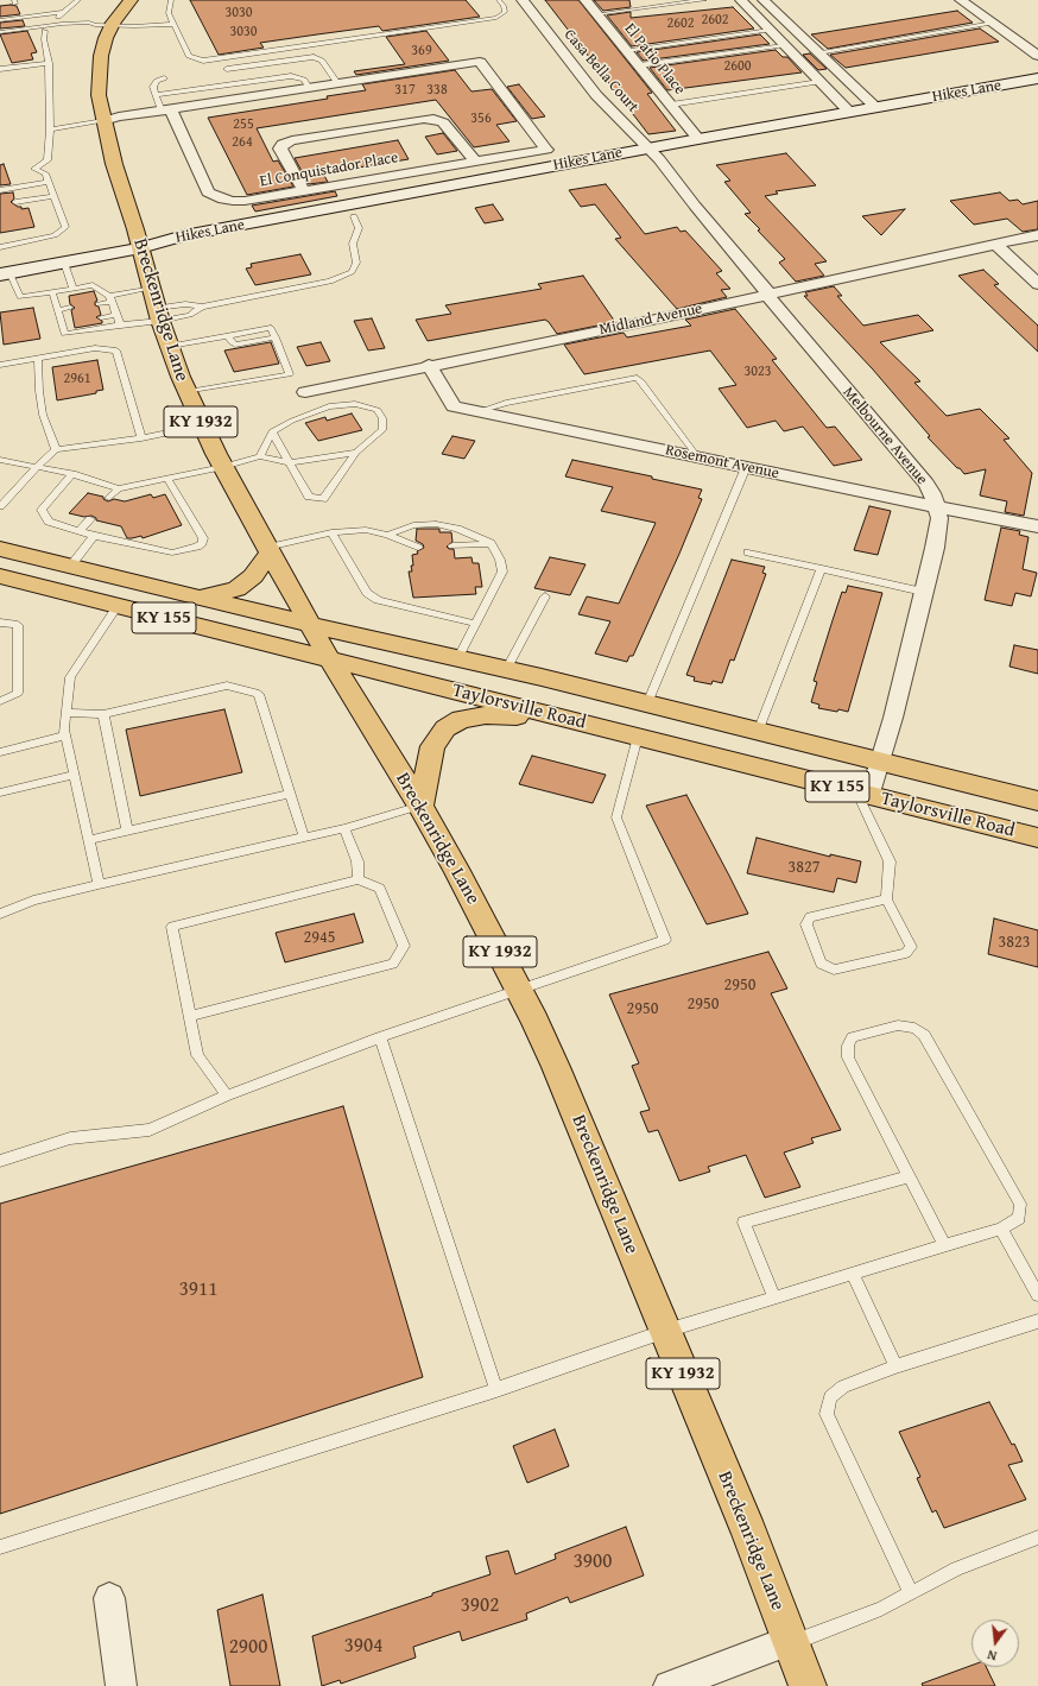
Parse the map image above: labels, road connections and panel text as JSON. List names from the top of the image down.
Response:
{
  "streets": {
    "main road": [
      "Hikes Lane",
      "Breckenridge Lane",
      "KY 1932",
      "KY 155",
      "Taylorsville Road"
    ],
    "street": [
      "El Patio Place",
      "Casa Bella Court",
      "El Conquistador Place",
      "Midland Avenue",
      "Melbourne Avenue",
      "Rosemont Avenue"
    ]
  },
  "crossings": [
    ["El Patio Place", "Hikes Lane"],
    ["Casa Bella Court", "Hikes Lane"],
    ["Casa Bella Court", "Melbourne Avenue"],
    ["Hikes Lane", "Breckenridge Lane"],
    ["Hikes Lane", "Melbourne Avenue"],
    ["Breckenridge Lane", "Taylorsville Road"],
    ["Midland Avenue", "Melbourne Avenue"],
    ["Midland Avenue", "Rosemont Avenue"],
    ["Melbourne Avenue", "Rosemont Avenue"],
    ["Melbourne Avenue", "Taylorsville Road"]
  ],
  "house_numbers": [
    "3030",
    "2602",
    "2602",
    "3030",
    "369",
    "2600",
    "317",
    "338",
    "356",
    "255",
    "264",
    "3023",
    "2961",
    "3827",
    "2945",
    "3823",
    "2950",
    "2950",
    "2950",
    "3911",
    "3900",
    "3902",
    "3904",
    "2900"
  ],
  "north": "bottom"
}
